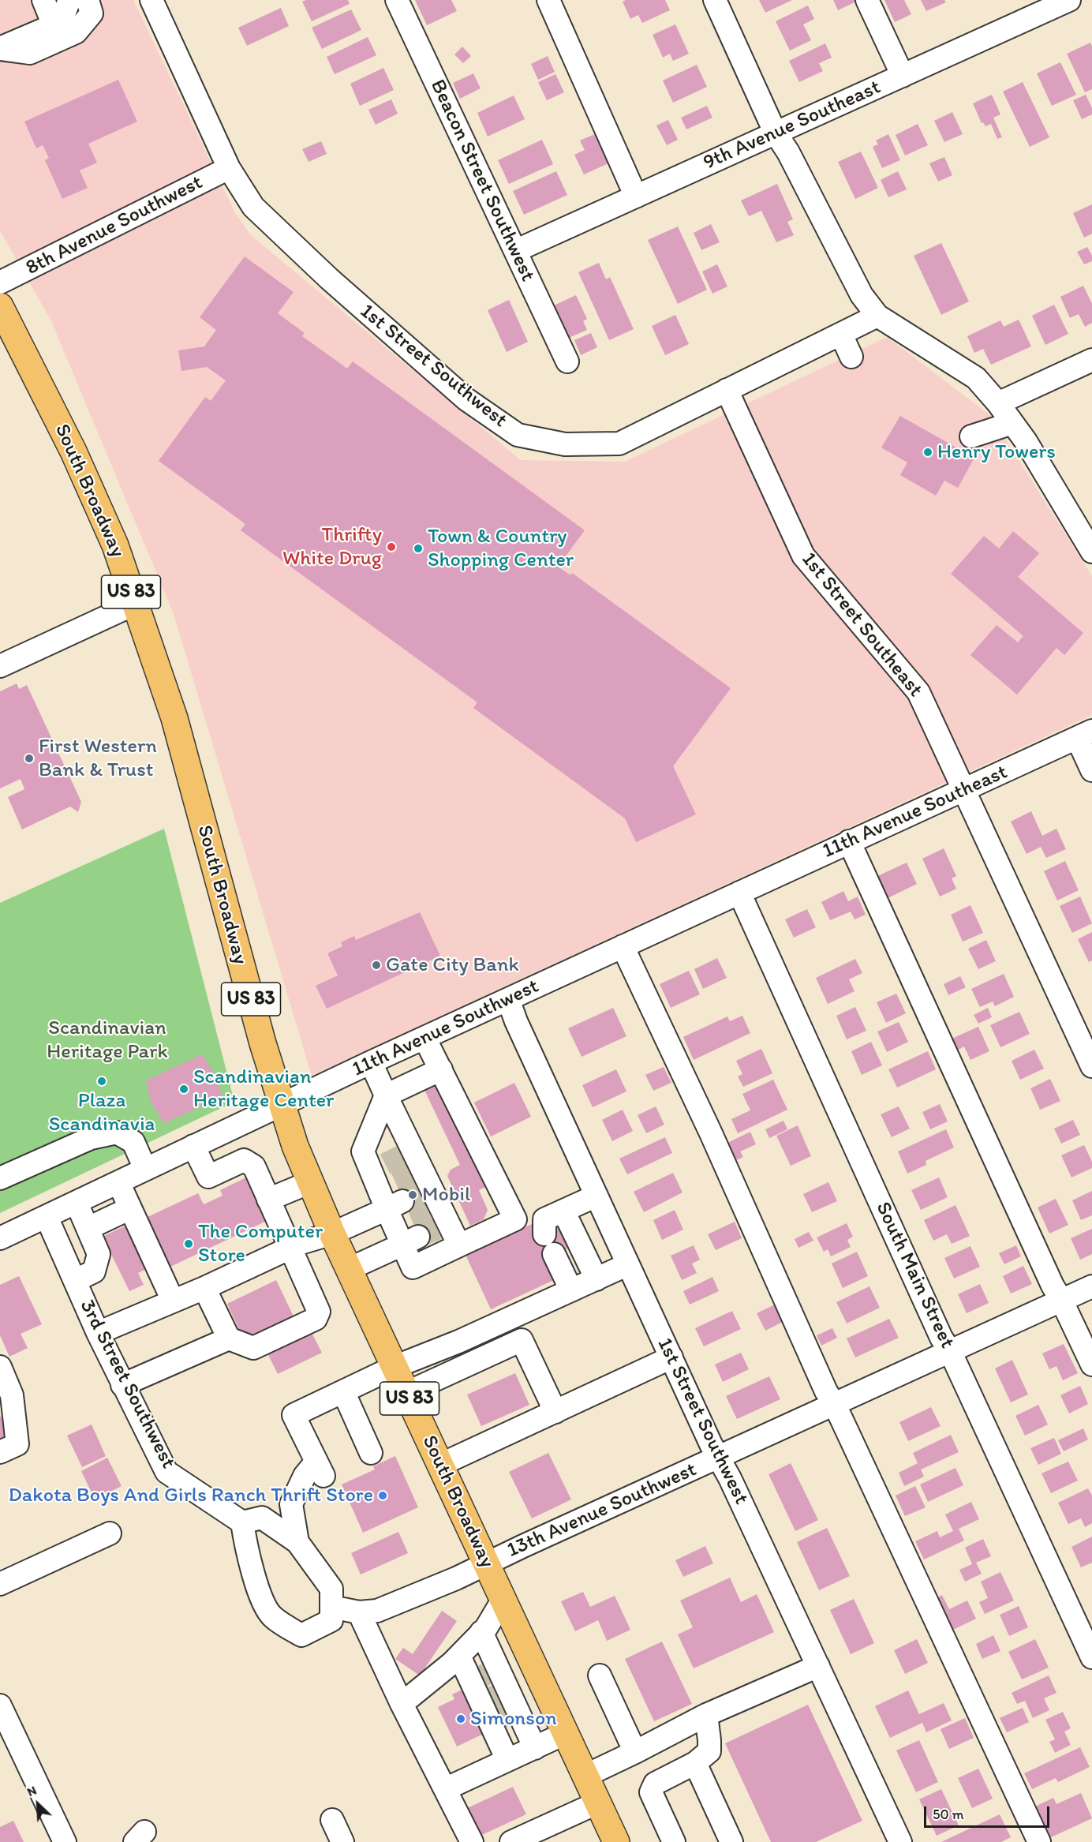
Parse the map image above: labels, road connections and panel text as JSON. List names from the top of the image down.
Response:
{
  "streets": {
    "main road": ["South Broadway", "US 83"],
    "street": [
      "9th Avenue Southeast",
      "Beacon Street Southwest",
      "8th Avenue Southwest",
      "1st Street Southwest",
      "1st Street Southeast",
      "11th Avenue Southeast",
      "11th Avenue Southwest",
      "South Main Street",
      "3rd Street Southwest",
      "13th Avenue Southwest"
    ]
  },
  "crossings": [
    ["9th Avenue Southeast", "Beacon Street Southwest"],
    ["8th Avenue Southwest", "1st Street Southwest"],
    ["1st Street Southwest", "1st Street Southeast"],
    ["1st Street Southwest", "11th Avenue Southwest"],
    ["1st Street Southwest", "13th Avenue Southwest"],
    ["South Broadway", "11th Avenue Southwest"],
    ["South Broadway", "13th Avenue Southwest"],
    ["1st Street Southeast", "11th Avenue Southeast"],
    ["11th Avenue Southeast", "11th Avenue Southwest"],
    ["11th Avenue Southeast", "South Main Street"],
    ["11th Avenue Southwest", "South Main Street"],
    ["11th Avenue Southwest", "3rd Street Southwest"],
    ["South Main Street", "13th Avenue Southwest"]
  ],
  "parks": ["Scandinavian Heritage Park"],
  "places": [
    "Henry Towers",
    "Thrifty White Drug",
    "Town & Country Shopping Center",
    "First Western Bank & Trust",
    "Gate City Bank",
    "Plaza Scandinavia",
    "Scandinavian Heritage Center",
    "Mobil",
    "The Computer Store",
    "Dakota Boys And Girls Ranch Thrift Store",
    "Simonson"
  ],
  "scale_bar": "50 m",
  "north": "top left"
}
